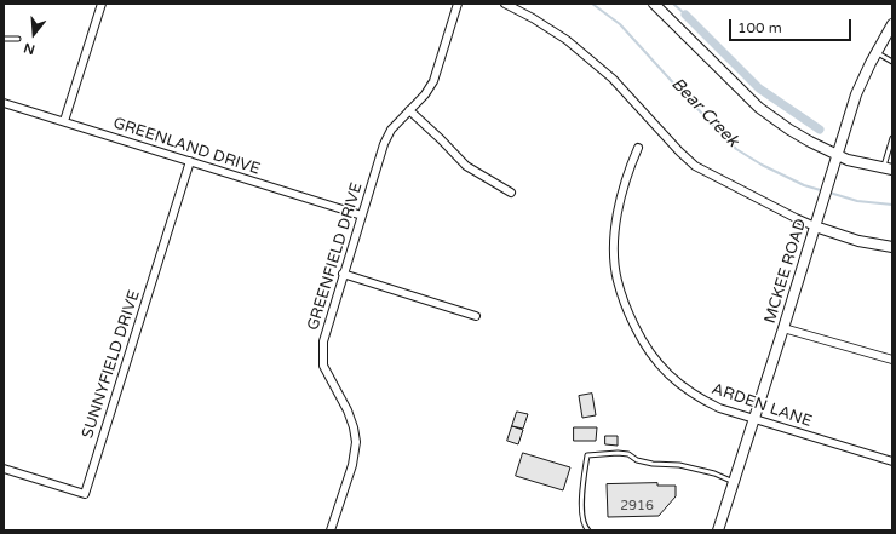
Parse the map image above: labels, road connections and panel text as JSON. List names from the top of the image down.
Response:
{
  "streets": {
    "street": [
      "GREENLAND DRIVE",
      "GREENFIELD DRIVE",
      "MCKEE ROAD",
      "SUNNYFIELD DRIVE",
      "ARDEN LANE"
    ]
  },
  "crossings": [
    ["GREENLAND DRIVE", "GREENFIELD DRIVE"],
    ["GREENLAND DRIVE", "SUNNYFIELD DRIVE"],
    ["MCKEE ROAD", "ARDEN LANE"]
  ],
  "water": ["Bear Creek"],
  "house_numbers": ["2916"],
  "scale_bar": "100 m",
  "north": "bottom"
}
